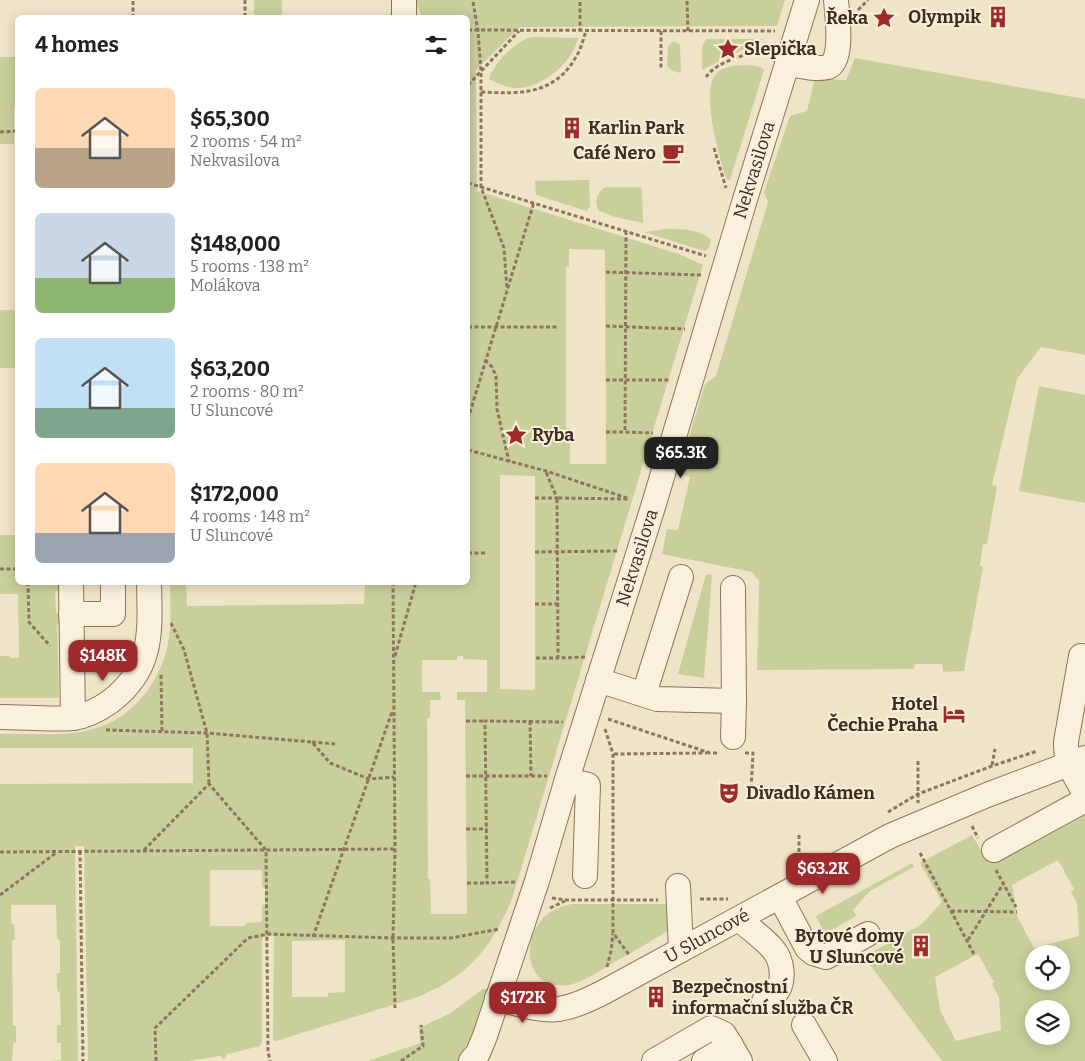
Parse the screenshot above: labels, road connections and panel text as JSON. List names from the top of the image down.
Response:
{
  "streets": {
    "street": ["Nekvasilova", "U Sluncové"]
  },
  "crossings": [
    ["Nekvasilova", "U Sluncové"]
  ],
  "places": {
    "building": [
      "Olympik",
      "Karlin Park",
      "Bytové domy U Sluncové",
      "Bezpečnostní informační služba ČR"
    ],
    "place": ["Řeka", "Slepička", "Ryba"],
    "cafe": ["Café Nero"],
    "hotel": ["Hotel Čechie Praha"],
    "theatre": ["Divadlo Kámen"]
  },
  "page": {
    "heading": "4 homes",
    "list": [
      {
        "name": "$65,300",
        "note": "2 rooms · 54 m² · Nekvasilova"
      },
      {
        "name": "$148,000",
        "note": "5 rooms · 138 m² · Molákova"
      },
      {
        "name": "$63,200",
        "note": "2 rooms · 80 m² · U Sluncové"
      },
      {
        "name": "$172,000",
        "note": "4 rooms · 148 m² · U Sluncové"
      }
    ],
    "price": [
      "$65.3K",
      "$148K",
      "$63.2K",
      "$172K"
    ]
  }
}
